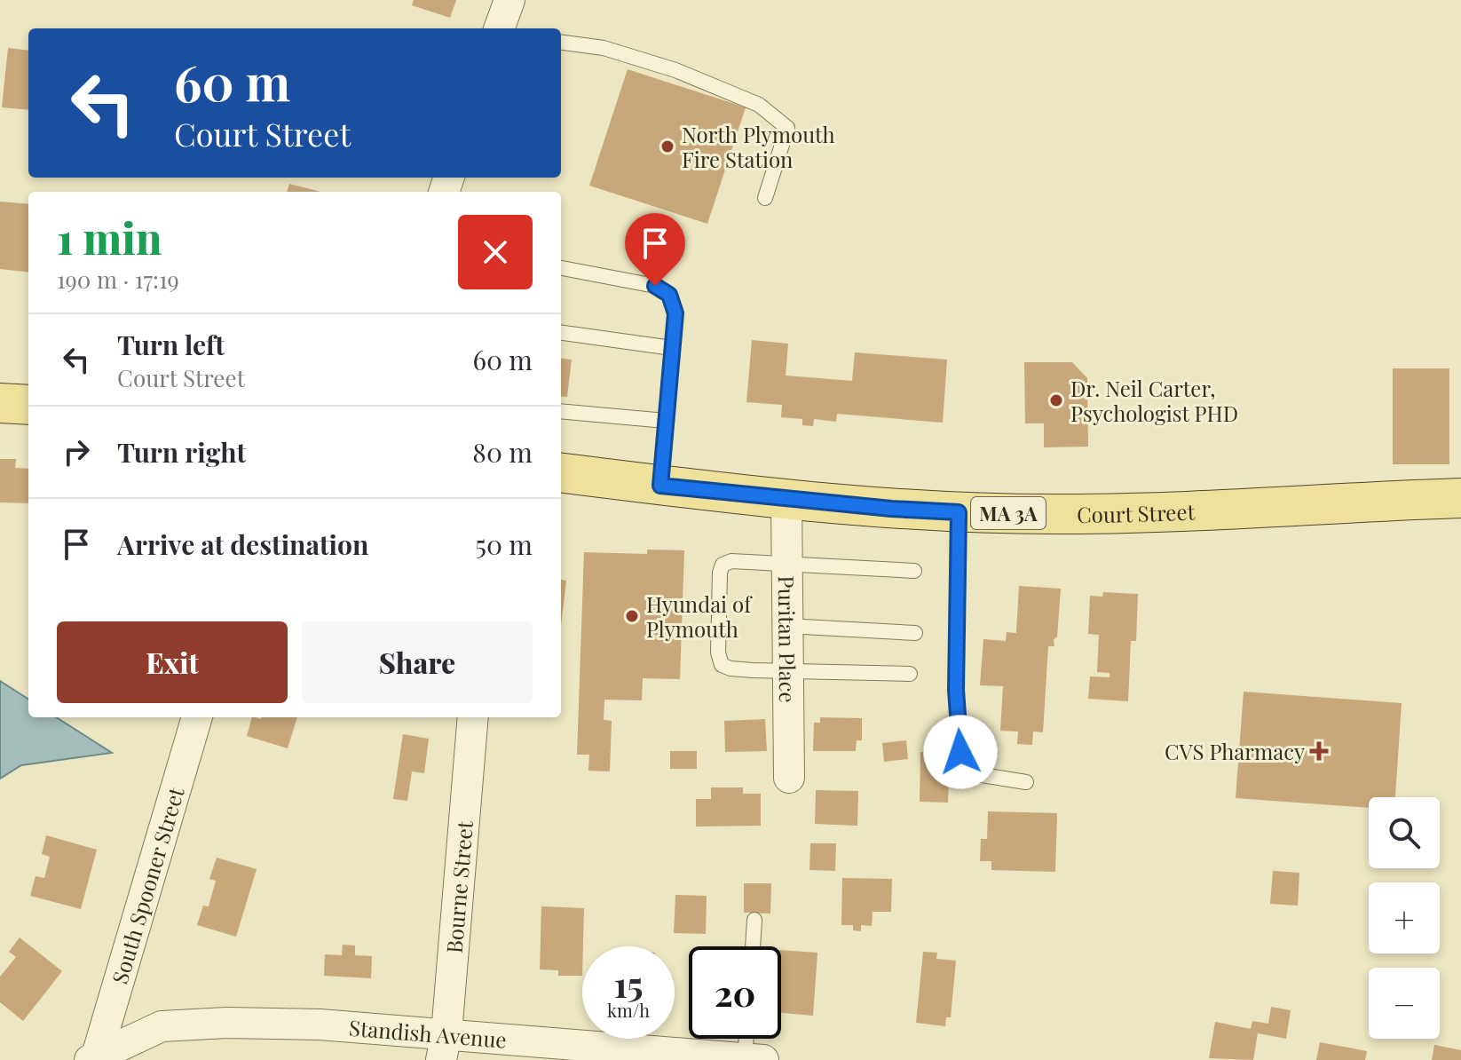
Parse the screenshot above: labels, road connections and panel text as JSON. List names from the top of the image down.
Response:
{
  "streets": {
    "main road": ["Court Street", "MA 3A"],
    "street": [
      "Puritan Place",
      "South Spooner Street",
      "Bourne Street",
      "Standish Avenue"
    ]
  },
  "crossings": [
    ["Court Street", "Puritan Place"],
    ["South Spooner Street", "Standish Avenue"],
    ["Bourne Street", "Standish Avenue"]
  ],
  "places": {
    "other": ["North Plymouth Fire Station", "Dr. Neil Carter, Psychologist PHD", "Hyundai of Plymouth"],
    "health": ["CVS Pharmacy"]
  },
  "page": {
    "turn": ["60 m", "Court Street"],
    "heading": ["1 min", "190 m · 17:19"],
    "list": [
      {
        "name": "Turn left",
        "note": "Court Street",
        "value": "60 m"
      },
      {
        "name": "Turn right",
        "value": "80 m"
      },
      {
        "name": "Arrive at destination",
        "value": "50 m"
      }
    ],
    "buttons": ["Exit", "Share"],
    "map_buttons": ["+", "−"],
    "speed": "15 km/h",
    "limit": "20"
  }
}
